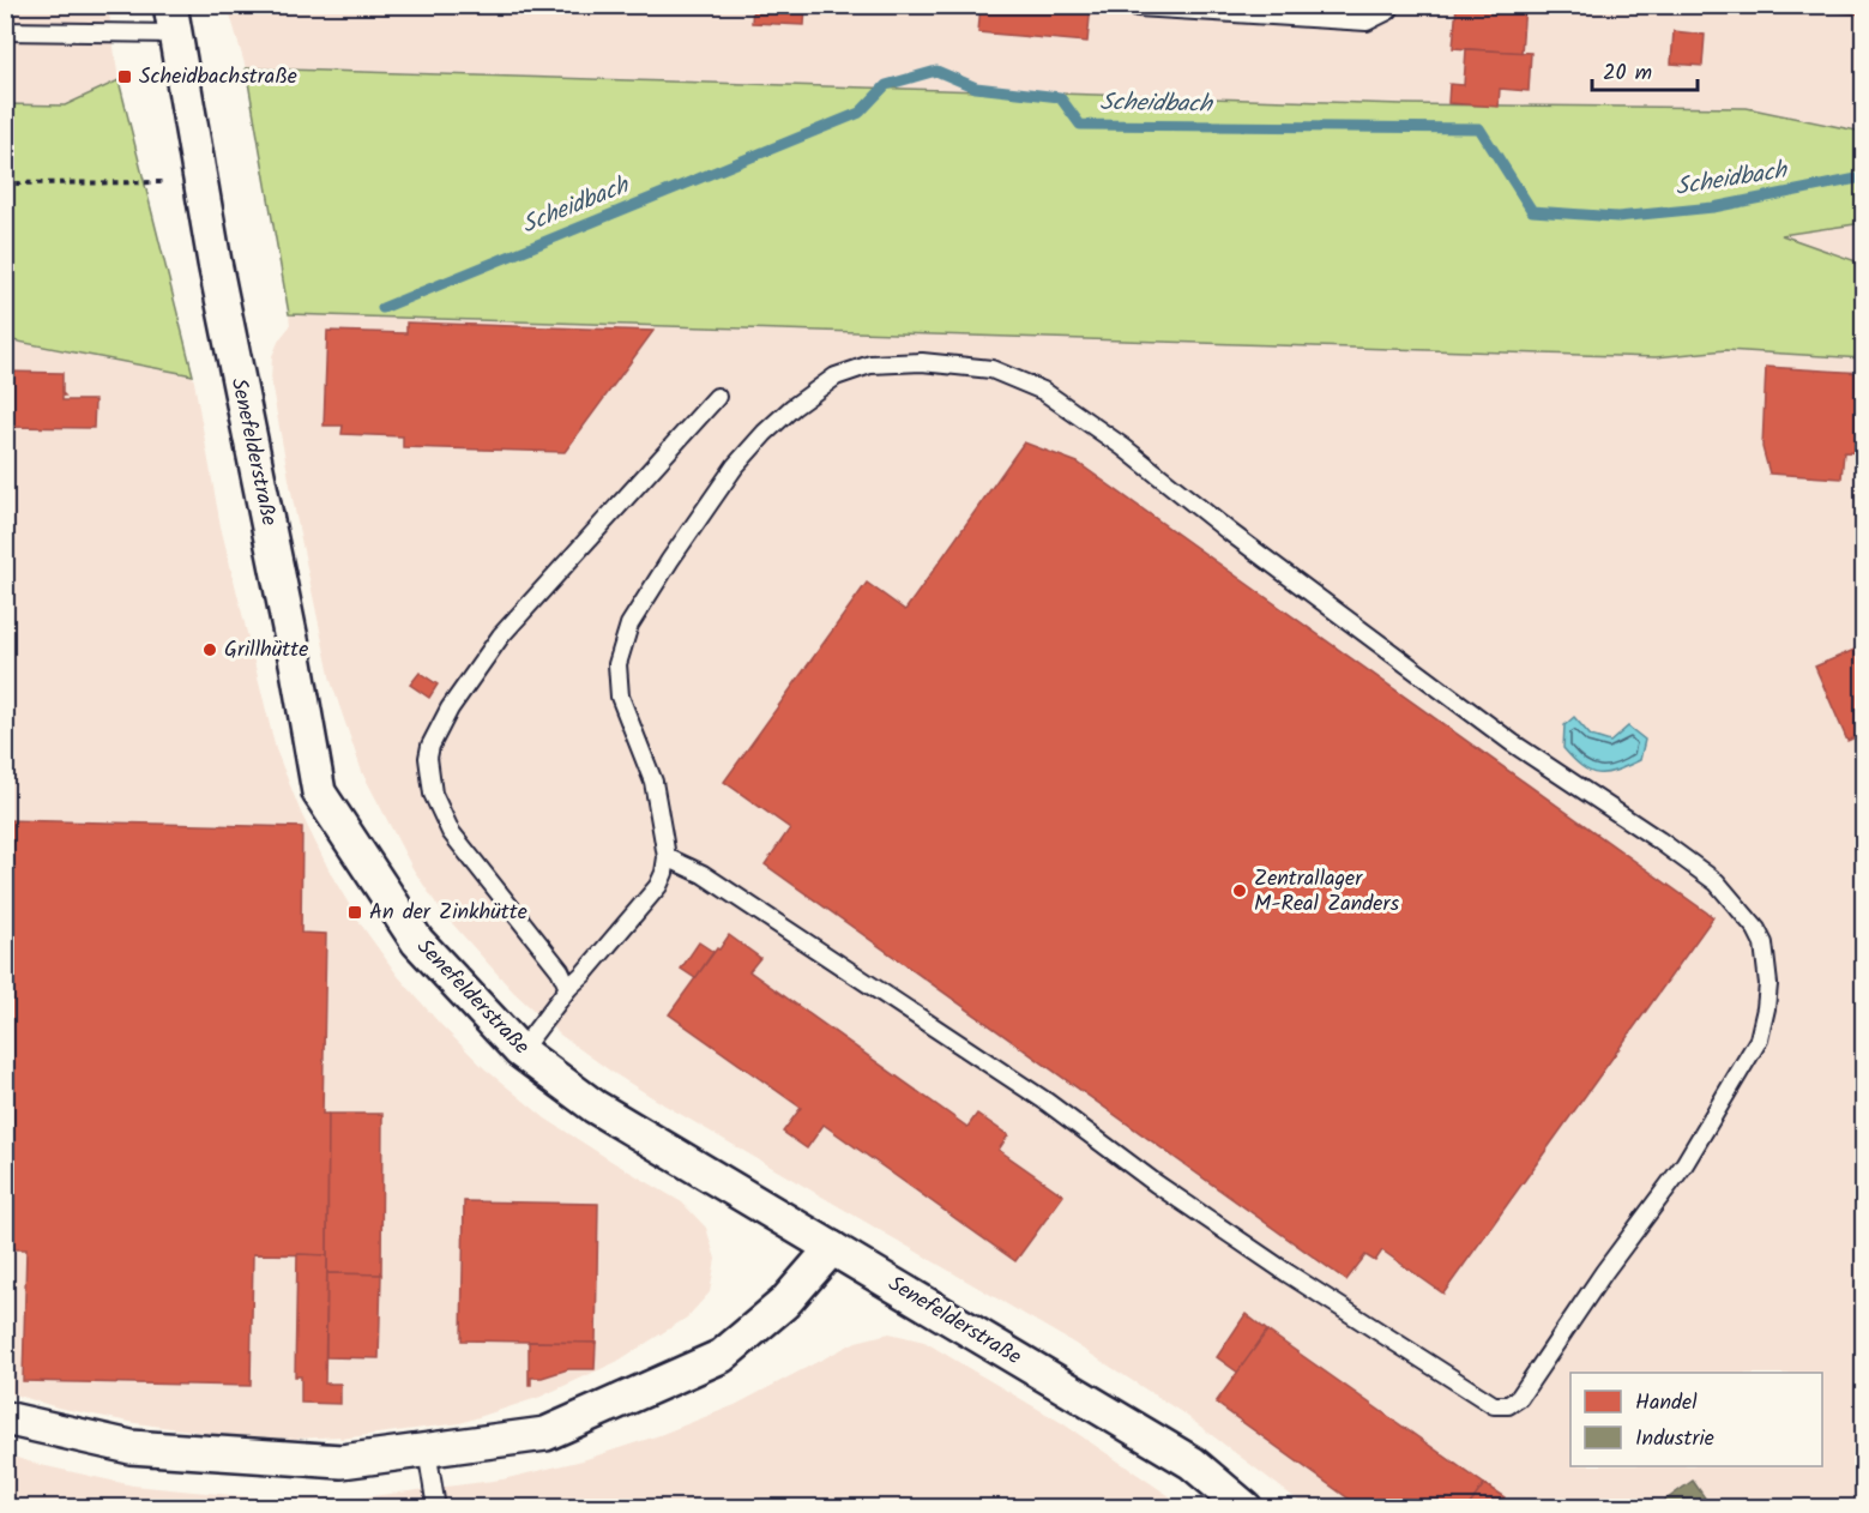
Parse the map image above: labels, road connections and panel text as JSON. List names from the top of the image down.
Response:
{
  "streets": {
    "street": ["Senefelderstraße"]
  },
  "water": ["Scheidbach"],
  "places": {
    "transit": ["Scheidbachstraße", "An der Zinkhütte"],
    "other": ["Grillhütte", "Zentrallager M-Real Zanders"]
  },
  "legend": ["Handel", "Industrie"],
  "scale_bar": "20 m"
}
